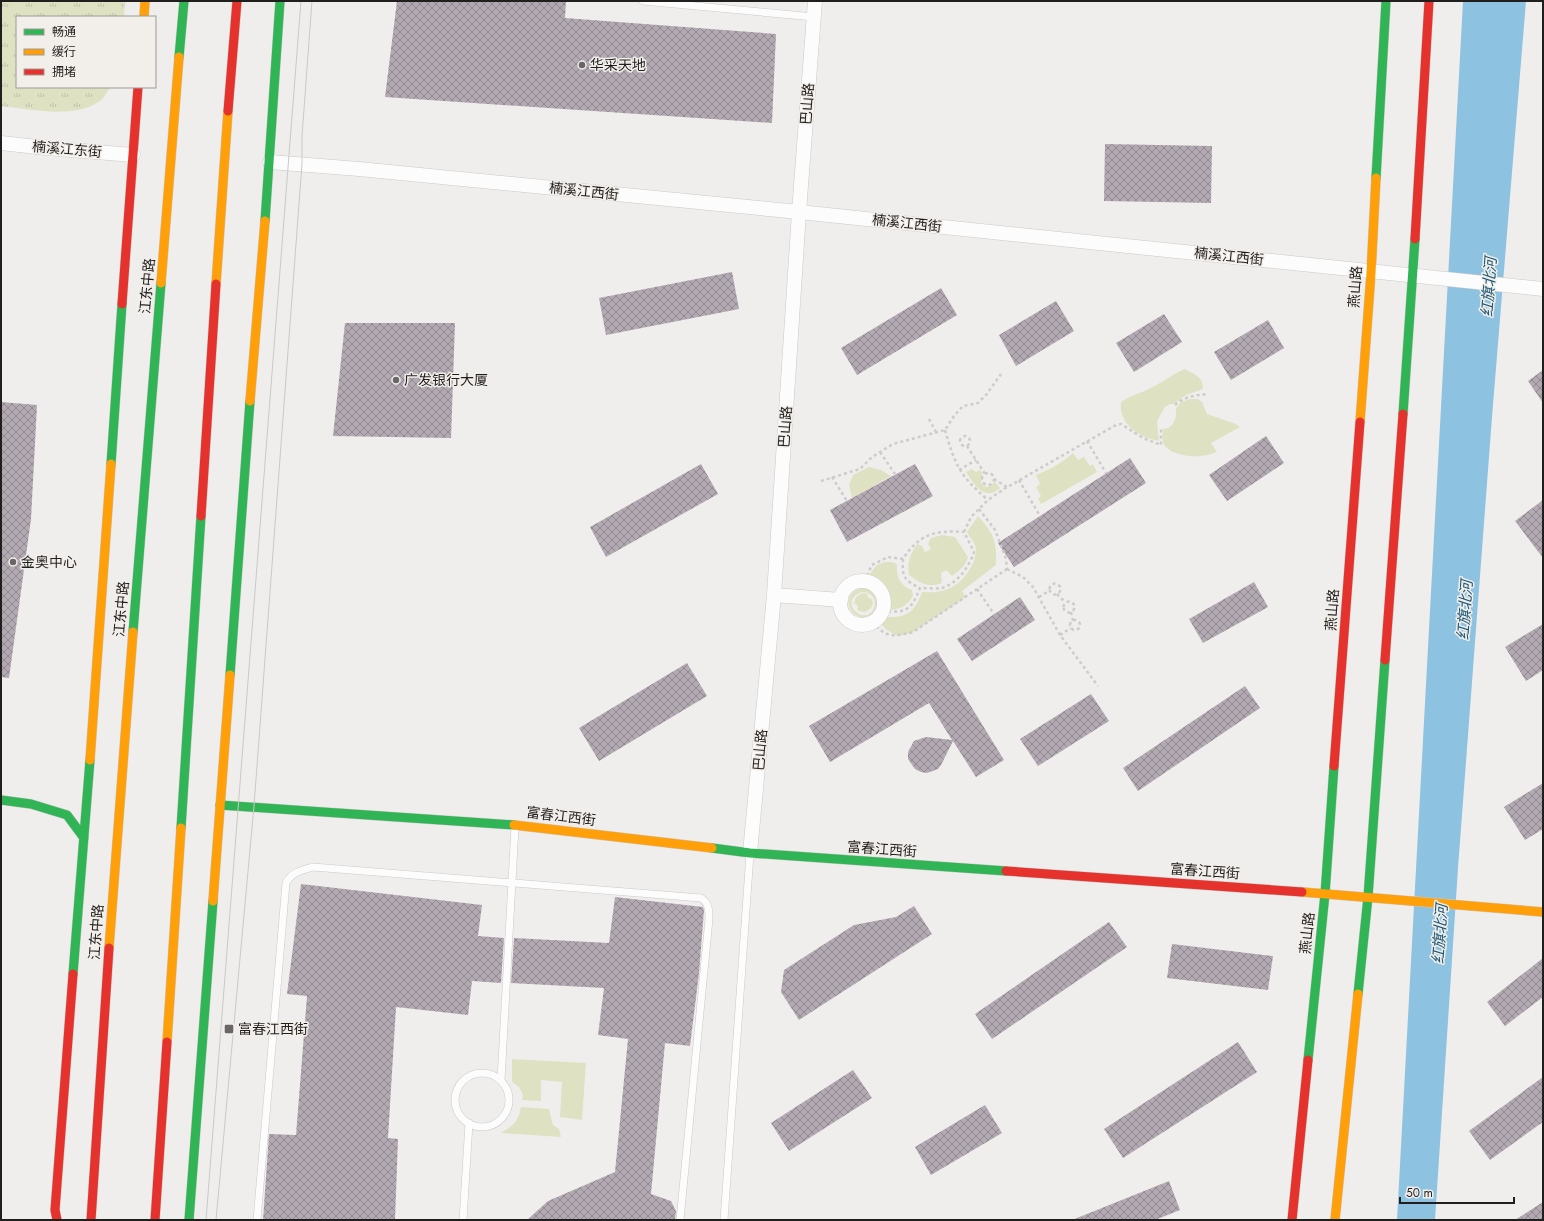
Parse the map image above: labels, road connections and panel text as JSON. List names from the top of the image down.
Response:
{
  "streets": {
    "main road": ["江东中路", "燕山路", "富春江西街"],
    "street": ["巴山路", "楠溪江东街", "楠溪江西街"]
  },
  "crossings": [
    ["巴山路", "楠溪江西街"],
    ["巴山路", "富春江西街"],
    ["楠溪江东街", "江东中路"],
    ["楠溪江西街", "燕山路"],
    ["燕山路", "富春江西街"]
  ],
  "water": ["红旗北河"],
  "places": {
    "other": ["华采天地", "广发银行大厦", "金奥中心"],
    "transit": ["富春江西街"]
  },
  "legend": ["畅通", "缓行", "拥堵"],
  "scale_bar": "50 m"
}
